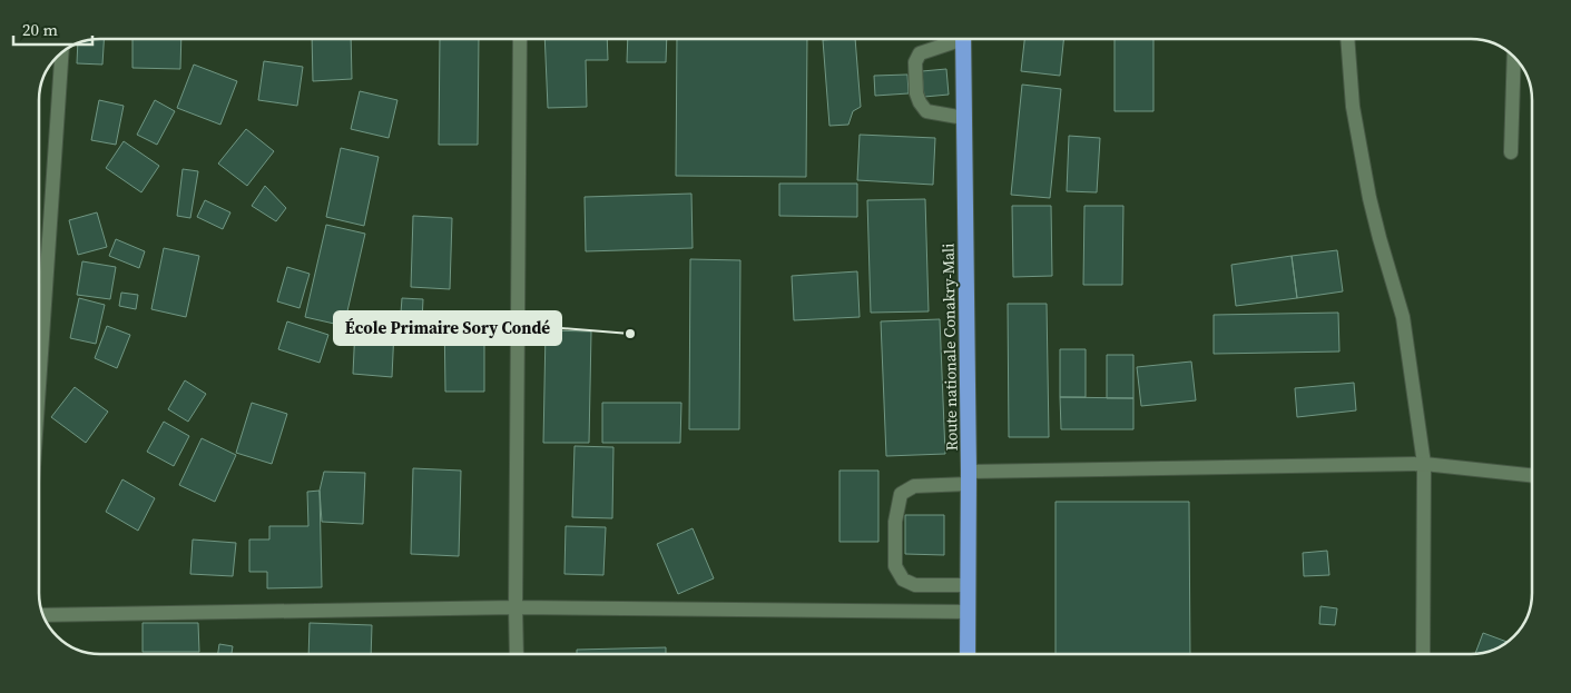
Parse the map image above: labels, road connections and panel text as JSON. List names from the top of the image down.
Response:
{
  "streets": {
    "highway": ["Route nationale Conakry-Mali"]
  },
  "places": ["École Primaire Sory Condé"],
  "scale_bar": "20 m"
}
